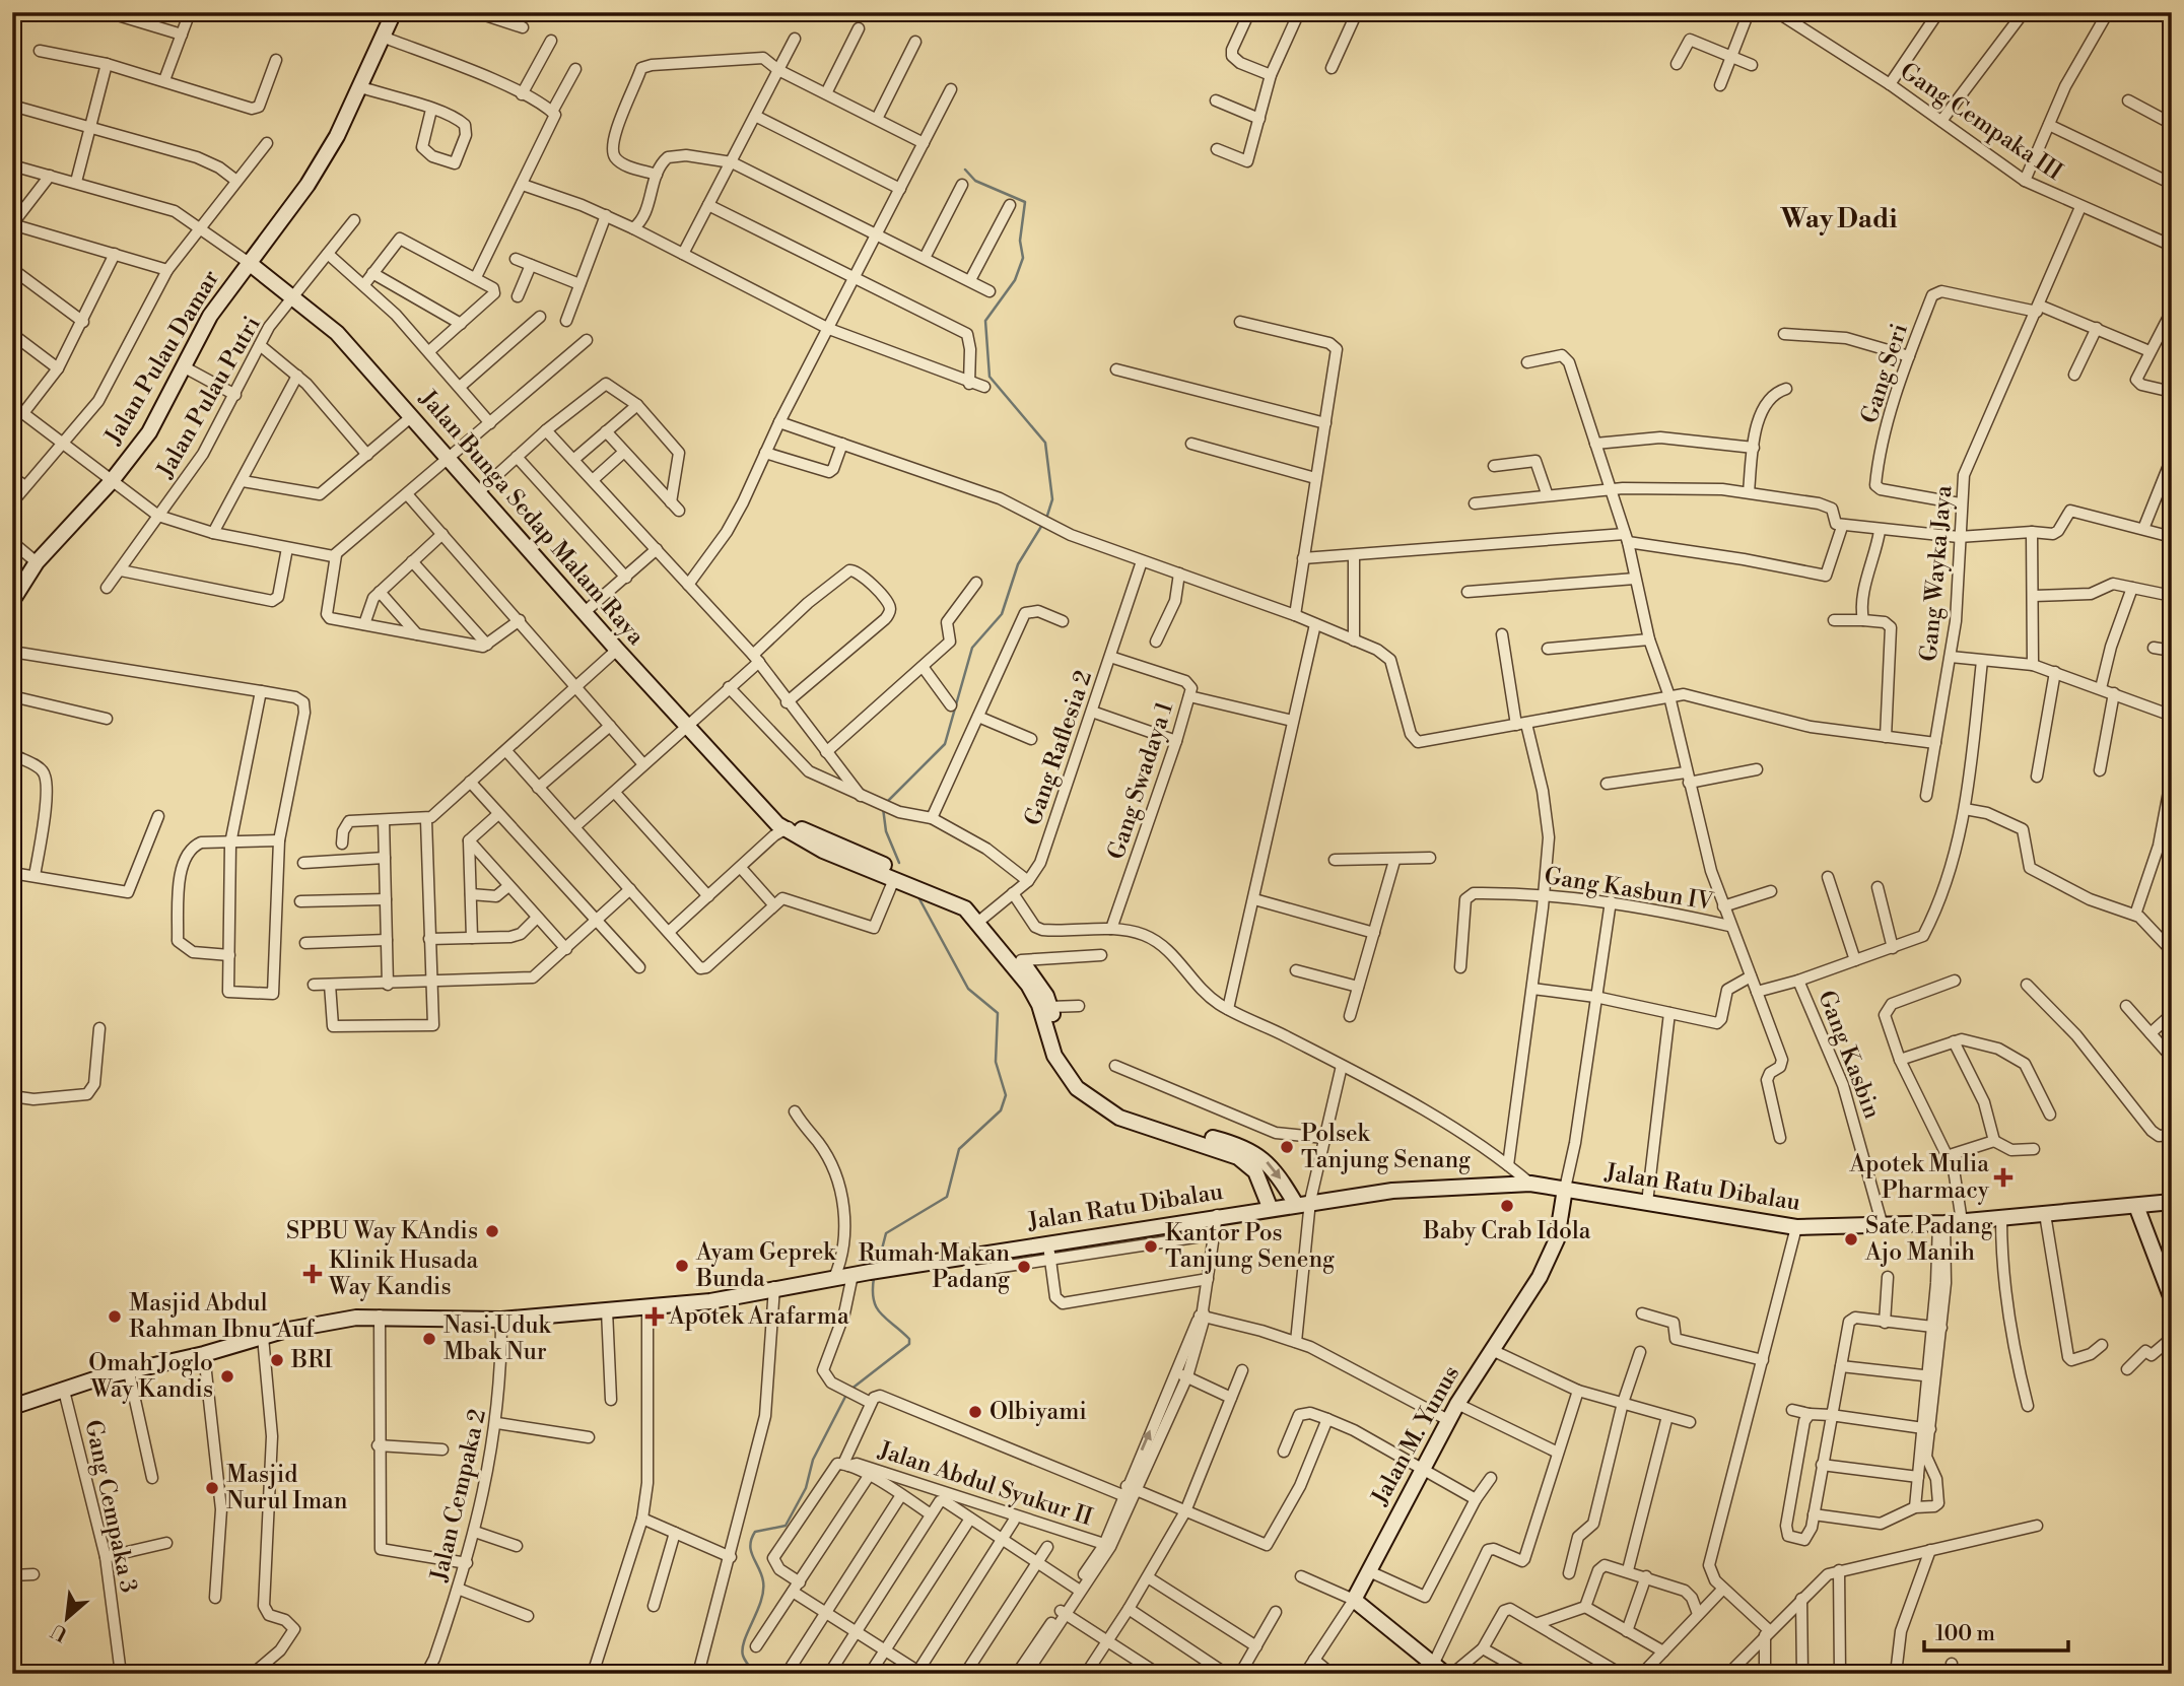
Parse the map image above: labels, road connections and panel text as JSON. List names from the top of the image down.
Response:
{
  "streets": {
    "street": [
      "Gang Cempaka III",
      "Jalan Pulau Damar",
      "Gang Seri",
      "Jalan Pulau Putri",
      "Jalan Bunga Sedap Malam Raya",
      "Gang Wayka Jaya",
      "Gang Raflesia 2",
      "Gang Swadaya 1",
      "Gang Kasbun IV",
      "Gang Kasbin",
      "Jalan Ratu Dibalau",
      "Jalan M. Yunus",
      "Jalan Abdul Syukur II",
      "Jalan Cempaka 2",
      "Gang Cempaka 3"
    ]
  },
  "crossings": [
    ["Gang Cempaka III", "Gang Wayka Jaya"],
    ["Jalan Pulau Damar", "Jalan Bunga Sedap Malam Raya"],
    ["Gang Seri", "Gang Wayka Jaya"],
    ["Jalan Pulau Putri", "Jalan Bunga Sedap Malam Raya"],
    ["Jalan Bunga Sedap Malam Raya", "Gang Raflesia 2"],
    ["Jalan Bunga Sedap Malam Raya", "Jalan Ratu Dibalau"],
    ["Gang Raflesia 2", "Gang Swadaya 1"],
    ["Gang Kasbin", "Jalan Ratu Dibalau"],
    ["Jalan Ratu Dibalau", "Jalan M. Yunus"],
    ["Jalan Ratu Dibalau", "Jalan Cempaka 2"],
    ["Jalan Ratu Dibalau", "Gang Cempaka 3"]
  ],
  "districts": ["Way Dadi"],
  "places": {
    "other": [
      "Polsek Tanjung Senang",
      "Baby Crab Idola",
      "SPBU Way KAndis",
      "Sate Padang Ajo Manih",
      "Kantor Pos Tanjung Seneng",
      "Ayam Geprek Bunda",
      "Rumah Makan Padang",
      "Masjid Abdul Rahman Ibnu Auf",
      "Nasi Uduk Mbak Nur",
      "BRI",
      "Omah Joglo Way Kandis",
      "Olbiyami",
      "Masjid Nurul Iman"
    ],
    "health": ["Apotek Mulia Pharmacy", "Klinik Husada Way Kandis", "Apotek Arafarma"]
  },
  "scale_bar": "100 m",
  "north": "bottom left"
}
